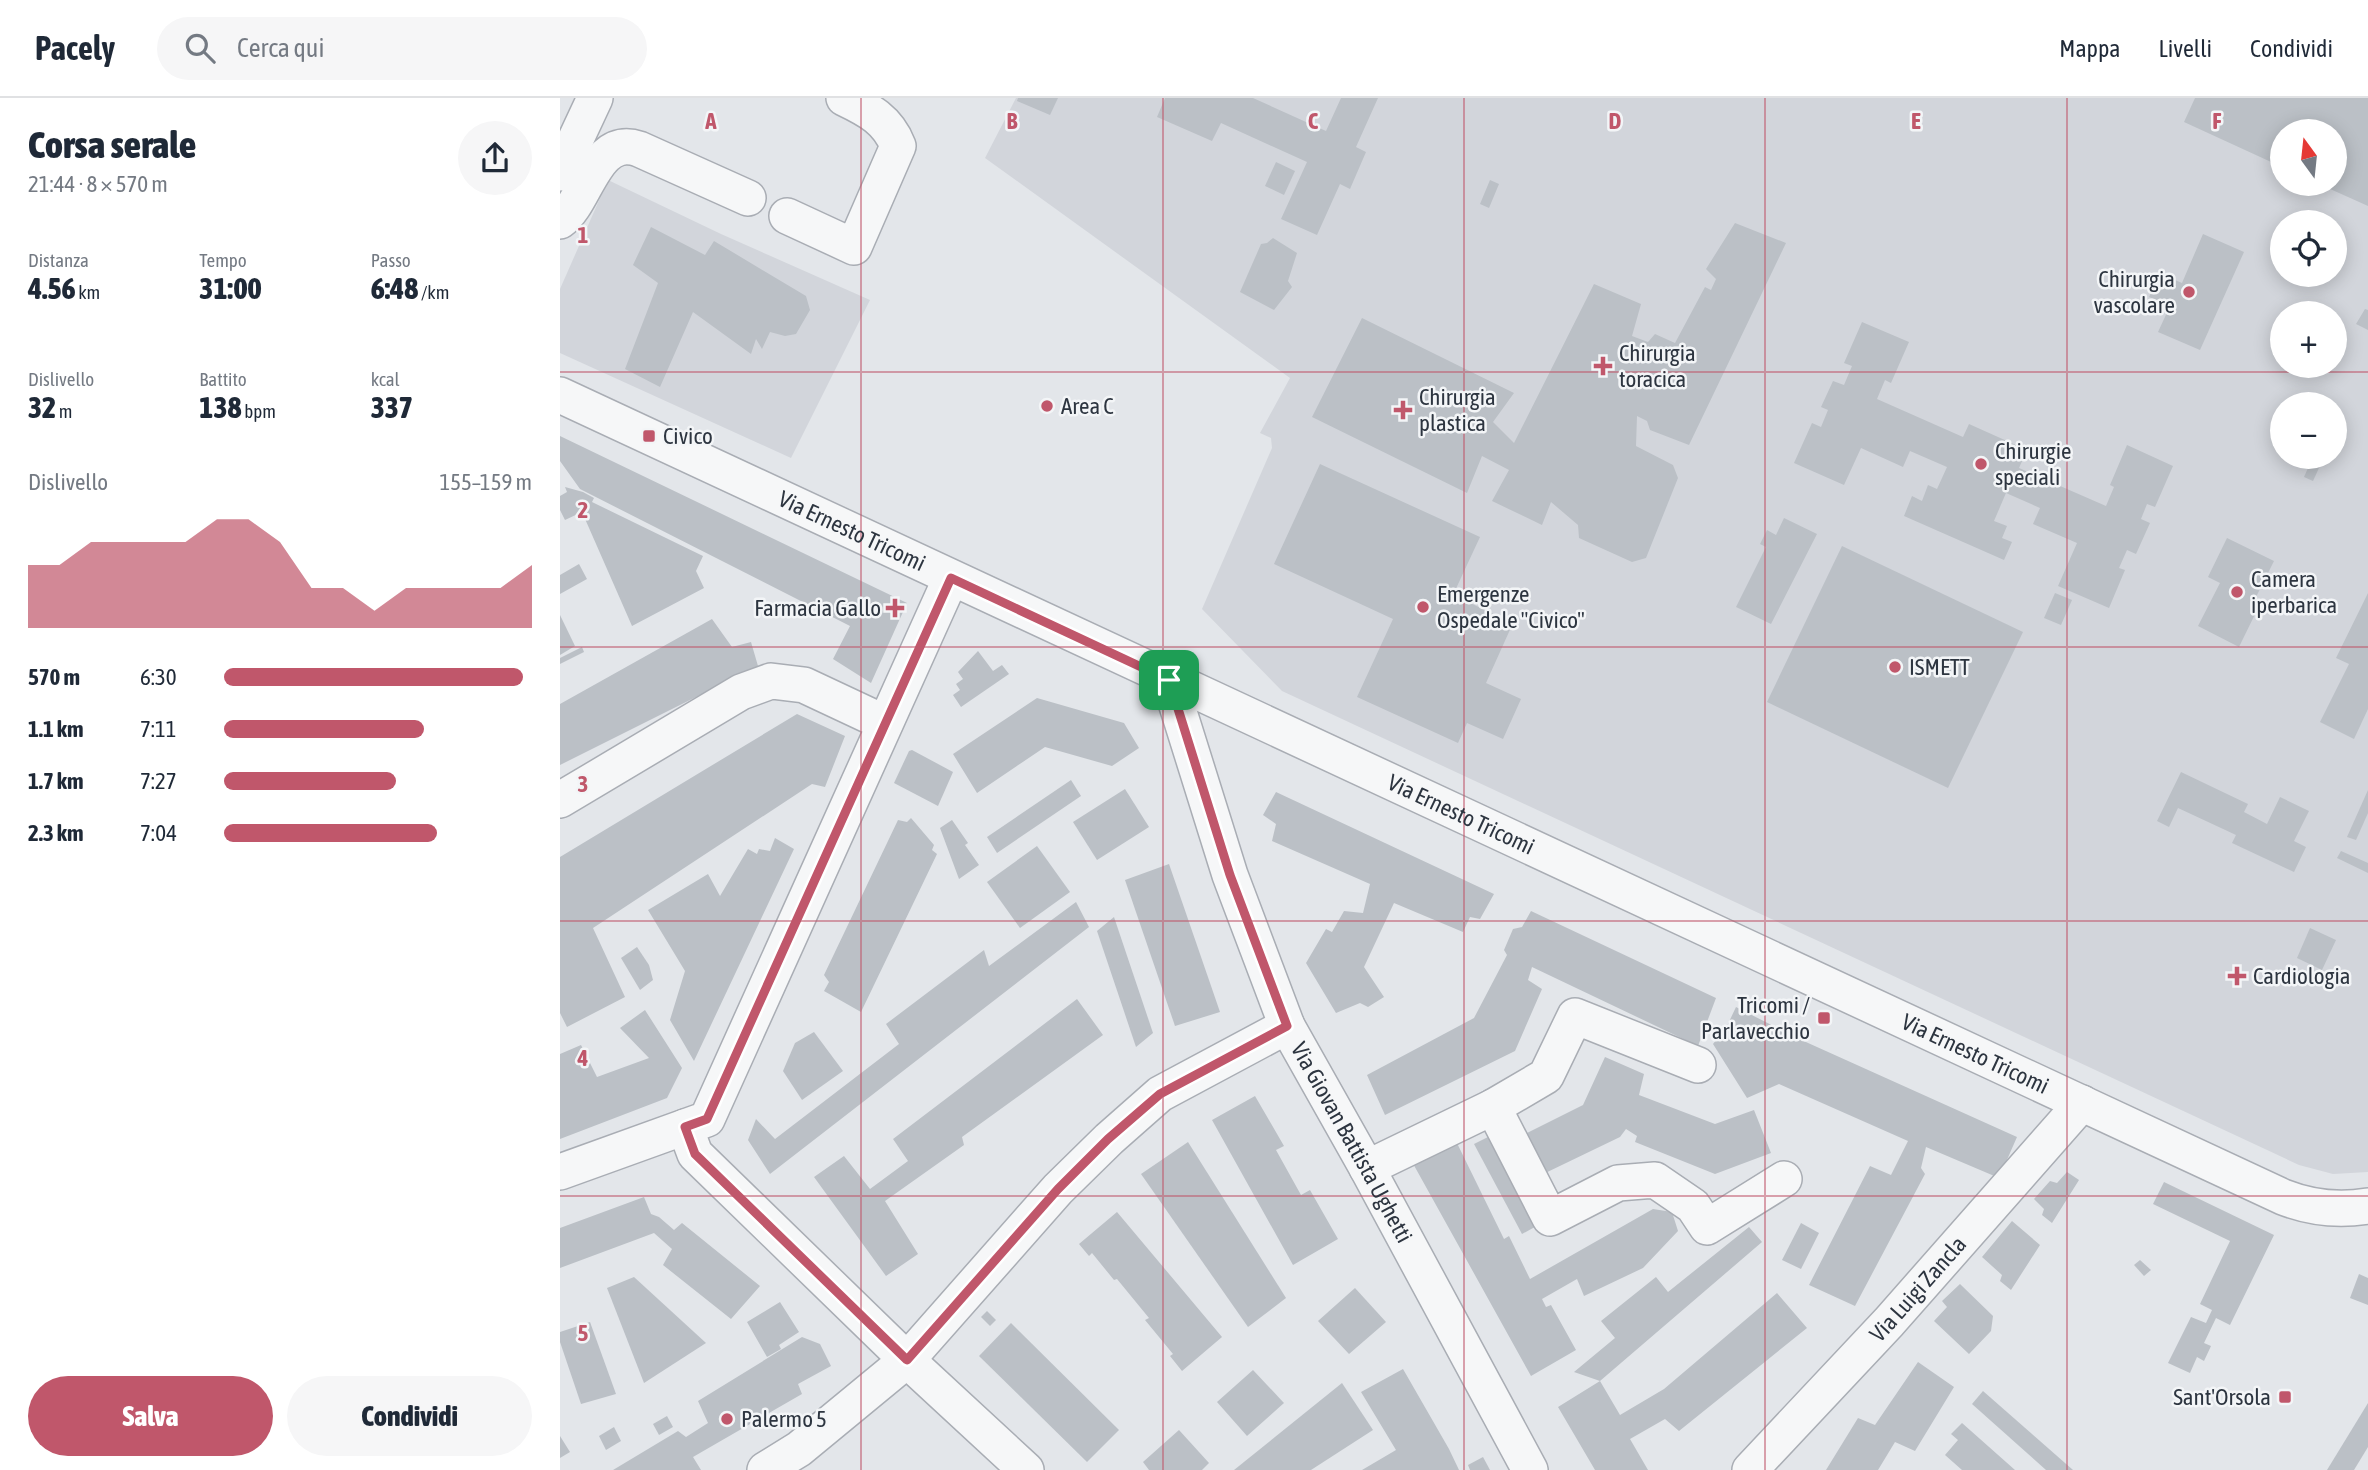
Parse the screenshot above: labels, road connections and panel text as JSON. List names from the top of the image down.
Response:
{
  "streets": {
    "street": ["Via Ernesto Tricomi", "Via Giovan Battista Ughetti", "Via Luigi Zancla"]
  },
  "crossings": [
    ["Via Ernesto Tricomi", "Via Giovan Battista Ughetti"],
    ["Via Ernesto Tricomi", "Via Luigi Zancla"]
  ],
  "places": {
    "other": [
      "Chirurgia vascolare",
      "Area C",
      "Chirurgie speciali",
      "Camera iperbarica",
      "Emergenze Ospedale \"Civico\"",
      "ISMETT",
      "Palermo 5"
    ],
    "health": [
      "Chirurgia toracica",
      "Chirurgia plastica",
      "Farmacia Gallo",
      "Cardiologia"
    ],
    "transit": ["Civico", "Tricomi / Parlavecchio", "Sant'Orsola"]
  },
  "north": "top",
  "page": {
    "header": "Pacely",
    "search": "Cerca qui",
    "nav": ["Mappa", "Livelli", "Condividi"],
    "heading": ["Corsa serale", "21:44 · 8 × 570 m"],
    "map_buttons": ["+", "−"],
    "stats": [
      ["Distanza", "4.56 km"],
      ["Tempo", "31:00"],
      ["Passo", "6:48 /km"],
      ["Dislivello", "32 m"],
      ["Battito", "138 bpm"],
      ["kcal", "337"]
    ],
    "chart": ["Dislivello", "155–159 m"],
    "list": [
      {
        "name": "570 m",
        "note": "6:30"
      },
      {
        "name": "1.1 km",
        "note": "7:11"
      },
      {
        "name": "1.7 km",
        "note": "7:27"
      },
      {
        "name": "2.3 km",
        "note": "7:04"
      }
    ],
    "buttons": ["Salva", "Condividi"]
  },
  "grid": {
    "columns": [
      "A",
      "B",
      "C",
      "D",
      "E",
      "F"
    ],
    "rows": [
      "1",
      "2",
      "3",
      "4",
      "5"
    ]
  }
}
